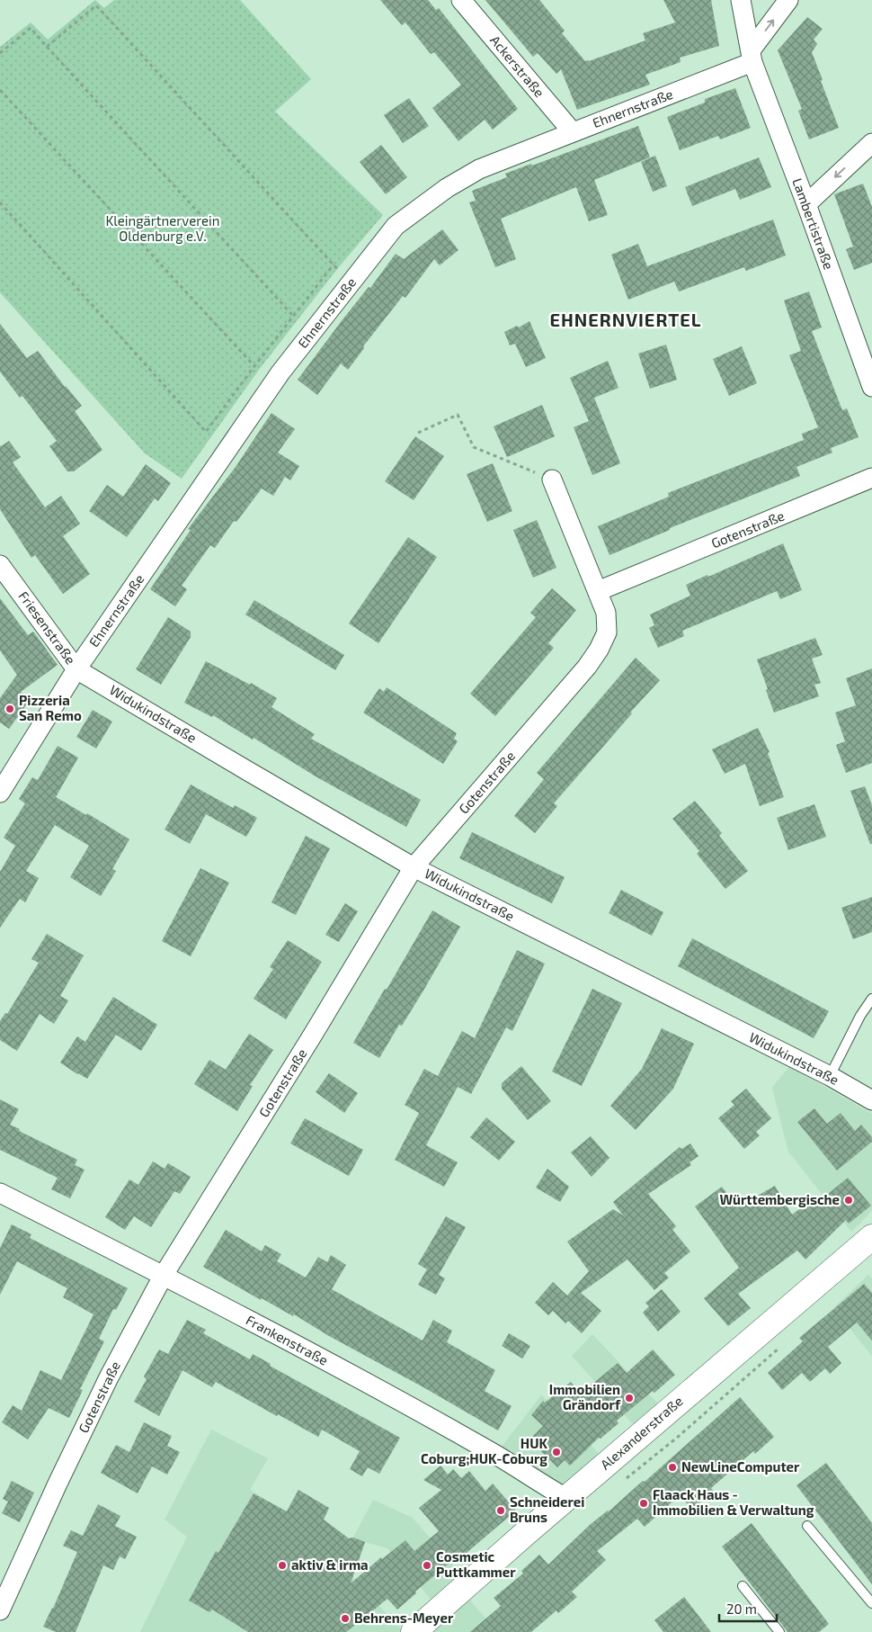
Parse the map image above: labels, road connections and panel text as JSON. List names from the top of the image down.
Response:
{
  "streets": {
    "street": [
      "Ackerstraße",
      "Ehnernstraße",
      "Lambertistraße",
      "Gotenstraße",
      "Friesenstraße",
      "Widukindstraße",
      "Frankenstraße",
      "Alexanderstraße"
    ]
  },
  "crossings": [
    ["Ackerstraße", "Ehnernstraße"],
    ["Ehnernstraße", "Lambertistraße"],
    ["Ehnernstraße", "Friesenstraße"],
    ["Ehnernstraße", "Widukindstraße"],
    ["Gotenstraße", "Widukindstraße"],
    ["Gotenstraße", "Frankenstraße"],
    ["Friesenstraße", "Widukindstraße"],
    ["Frankenstraße", "Alexanderstraße"]
  ],
  "districts": ["EHNERNVIERTEL"],
  "parks": ["Kleingärtnerverein Oldenburg e.V."],
  "places": [
    "Pizzeria San Remo",
    "Württembergische",
    "Immobilien Grändorf",
    "HUK Coburg;HUK-Coburg",
    "NewLineComputer",
    "Flaack Haus - Immobilien & Verwaltung",
    "Schneiderei Bruns",
    "aktiv & irma",
    "Cosmetic Puttkammer",
    "Behrens-Meyer"
  ],
  "scale_bar": "20 m"
}
